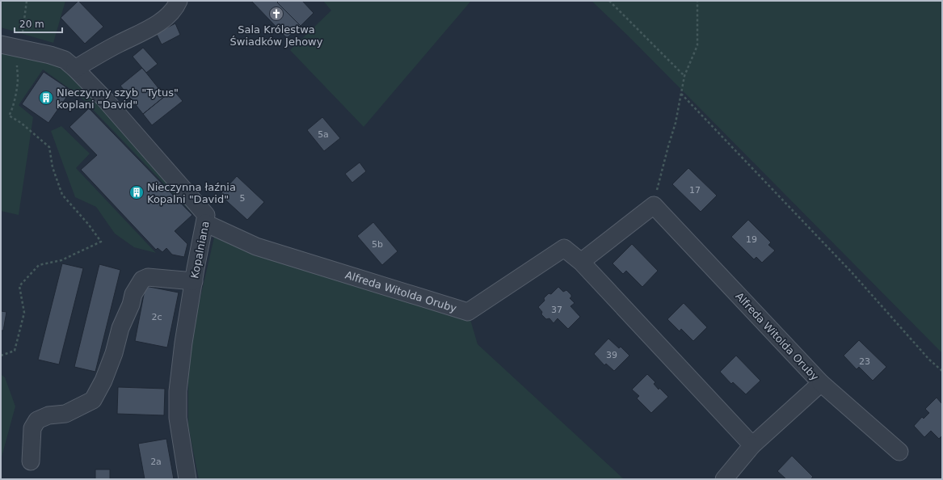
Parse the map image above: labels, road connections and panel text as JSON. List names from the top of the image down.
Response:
{
  "streets": {
    "street": ["Kopalniana", "Alfreda Witolda Oruby"]
  },
  "crossings": [
    ["Kopalniana", "Alfreda Witolda Oruby"]
  ],
  "places": {
    "church": ["Sala Królestwa Świadków Jehowy"],
    "building": ["NIeczynny szyb \"Tytus\" koplani \"David\"", "Nieczynna łaźnia Kopalni \"David\""]
  },
  "house_numbers": [
    "5a",
    "17",
    "5",
    "19",
    "5b",
    "37",
    "2c",
    "39",
    "23",
    "2a"
  ],
  "scale_bar": "20 m"
}
